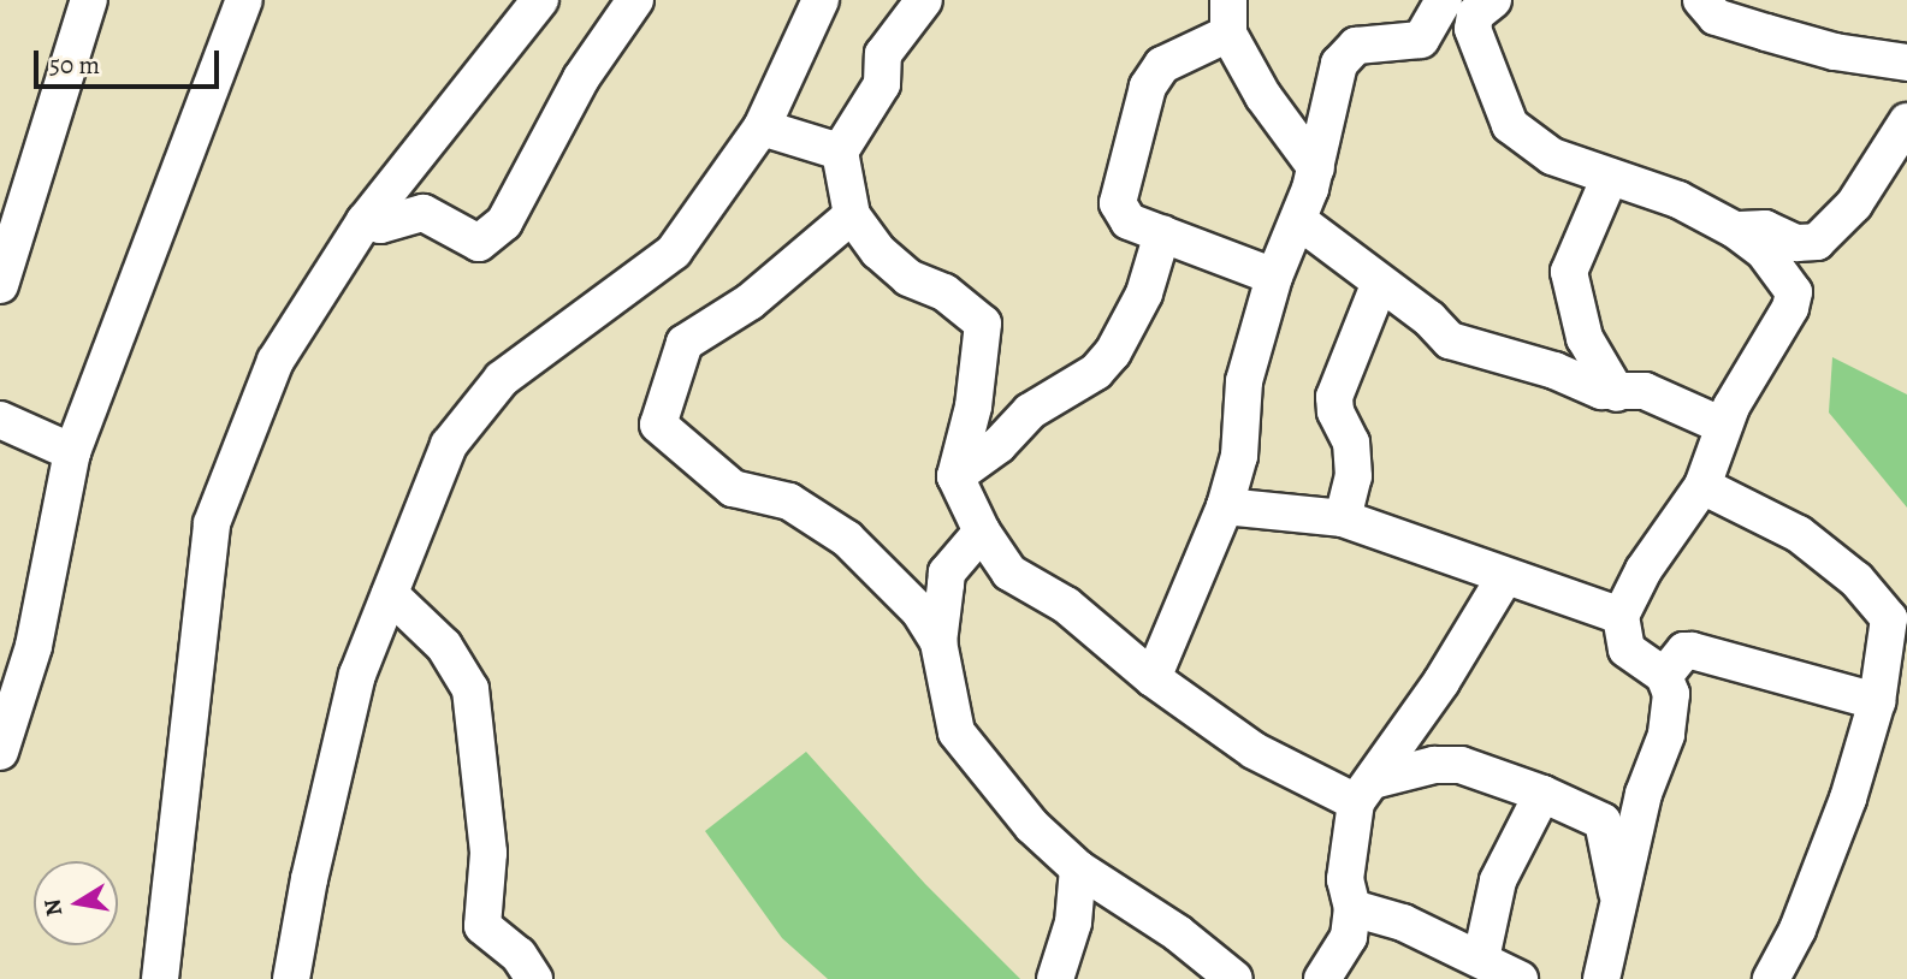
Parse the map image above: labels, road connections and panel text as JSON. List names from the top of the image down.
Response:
{
  "scale_bar": "50 m",
  "north": "left"
}
